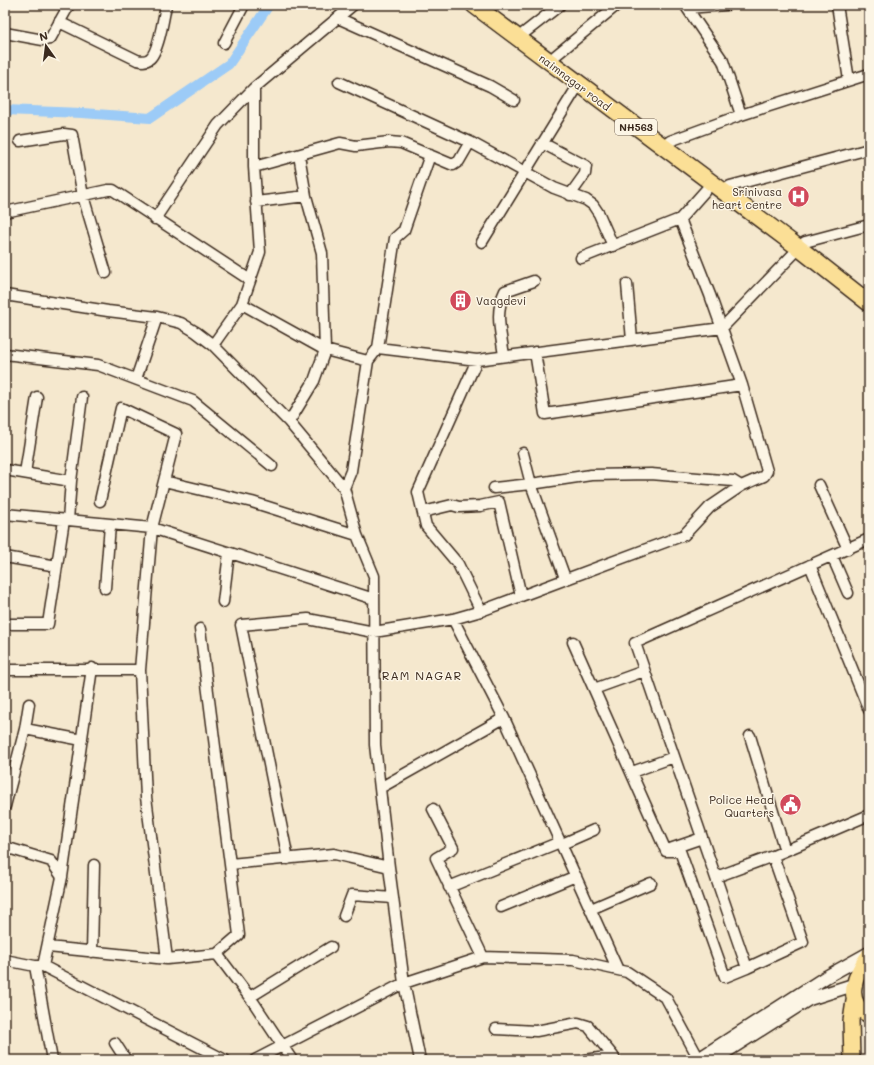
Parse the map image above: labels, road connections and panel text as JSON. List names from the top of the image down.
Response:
{
  "streets": {
    "highway": ["naimnagar road", "NH563"]
  },
  "crossings": [
    ["naimnagar road", "NH563"]
  ],
  "districts": ["RAM NAGAR"],
  "places": {
    "hospital": ["Srinivasa heart centre"],
    "building": ["Vaagdevi"],
    "public building": ["Police Head Quarters"]
  },
  "north": "top"
}
